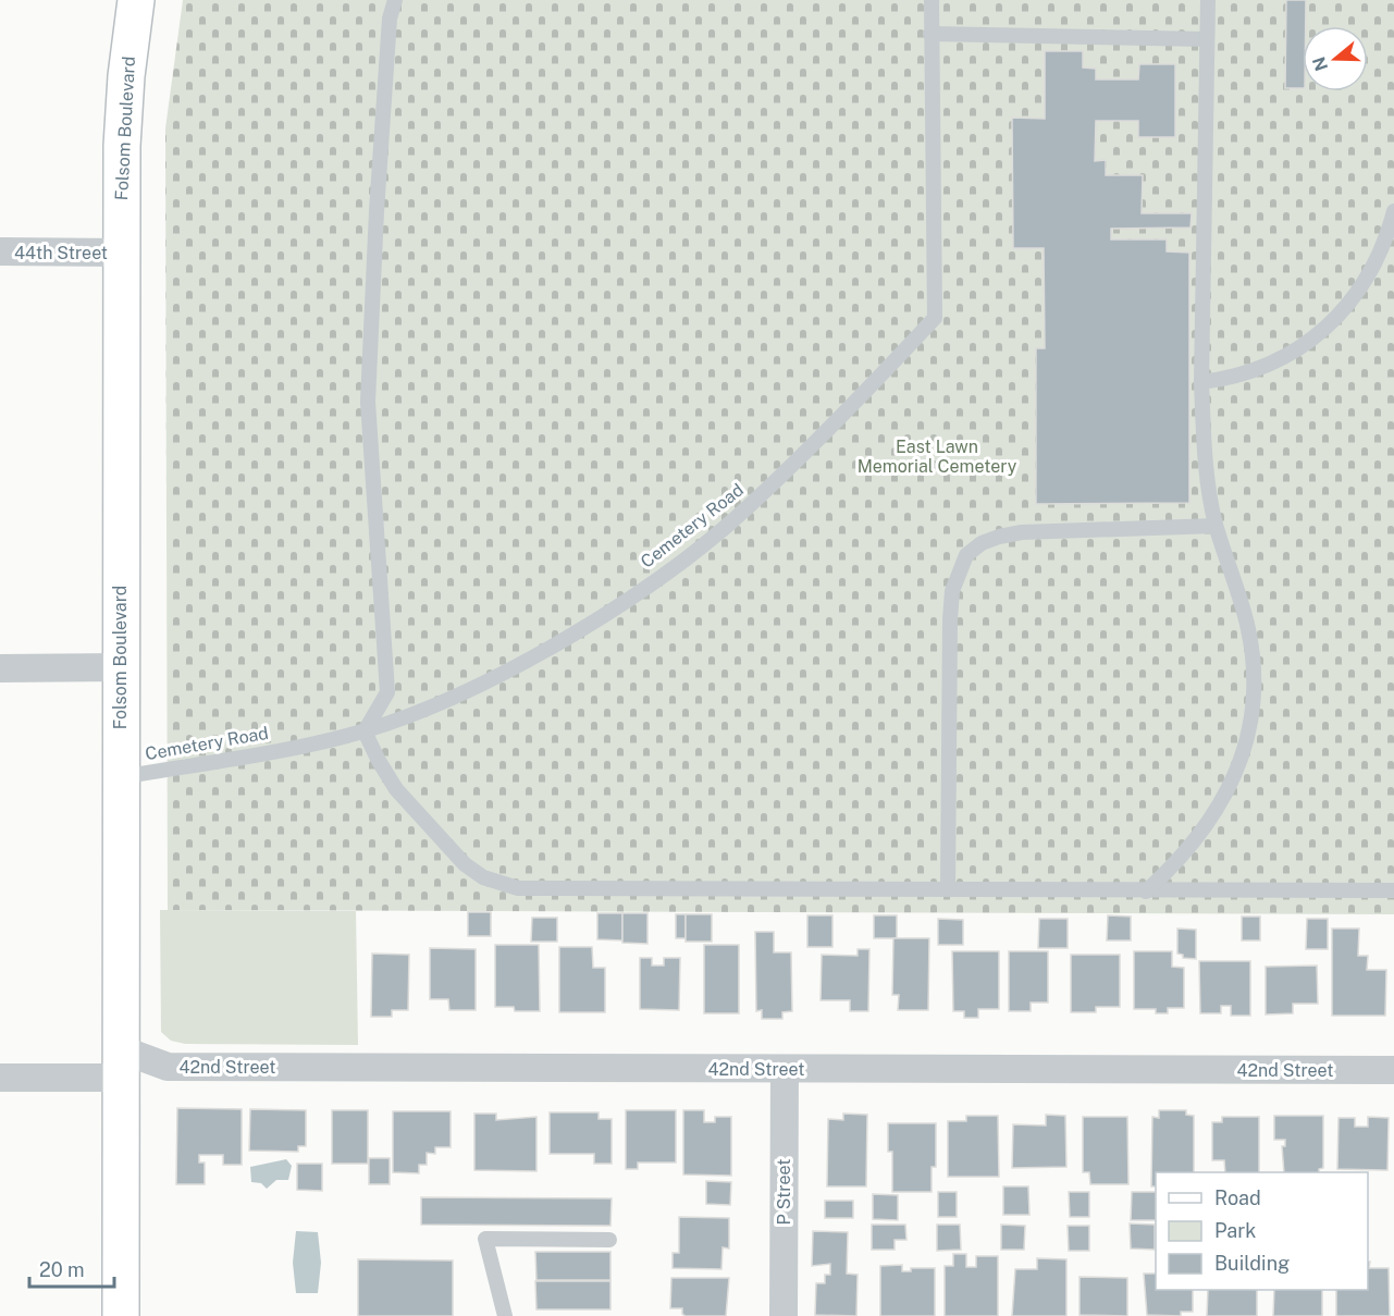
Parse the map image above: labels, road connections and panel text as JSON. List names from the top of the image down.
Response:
{
  "streets": {
    "main road": ["Folsom Boulevard"],
    "street": ["44th Street", "42nd Street", "P Street"],
    "lane": ["Cemetery Road"]
  },
  "crossings": [
    ["Folsom Boulevard", "44th Street"],
    ["Folsom Boulevard", "Cemetery Road"],
    ["Folsom Boulevard", "42nd Street"],
    ["42nd Street", "P Street"]
  ],
  "parks": ["East Lawn Memorial Cemetery"],
  "legend": ["Road", "Park", "Building"],
  "scale_bar": "20 m",
  "north": "left"
}
